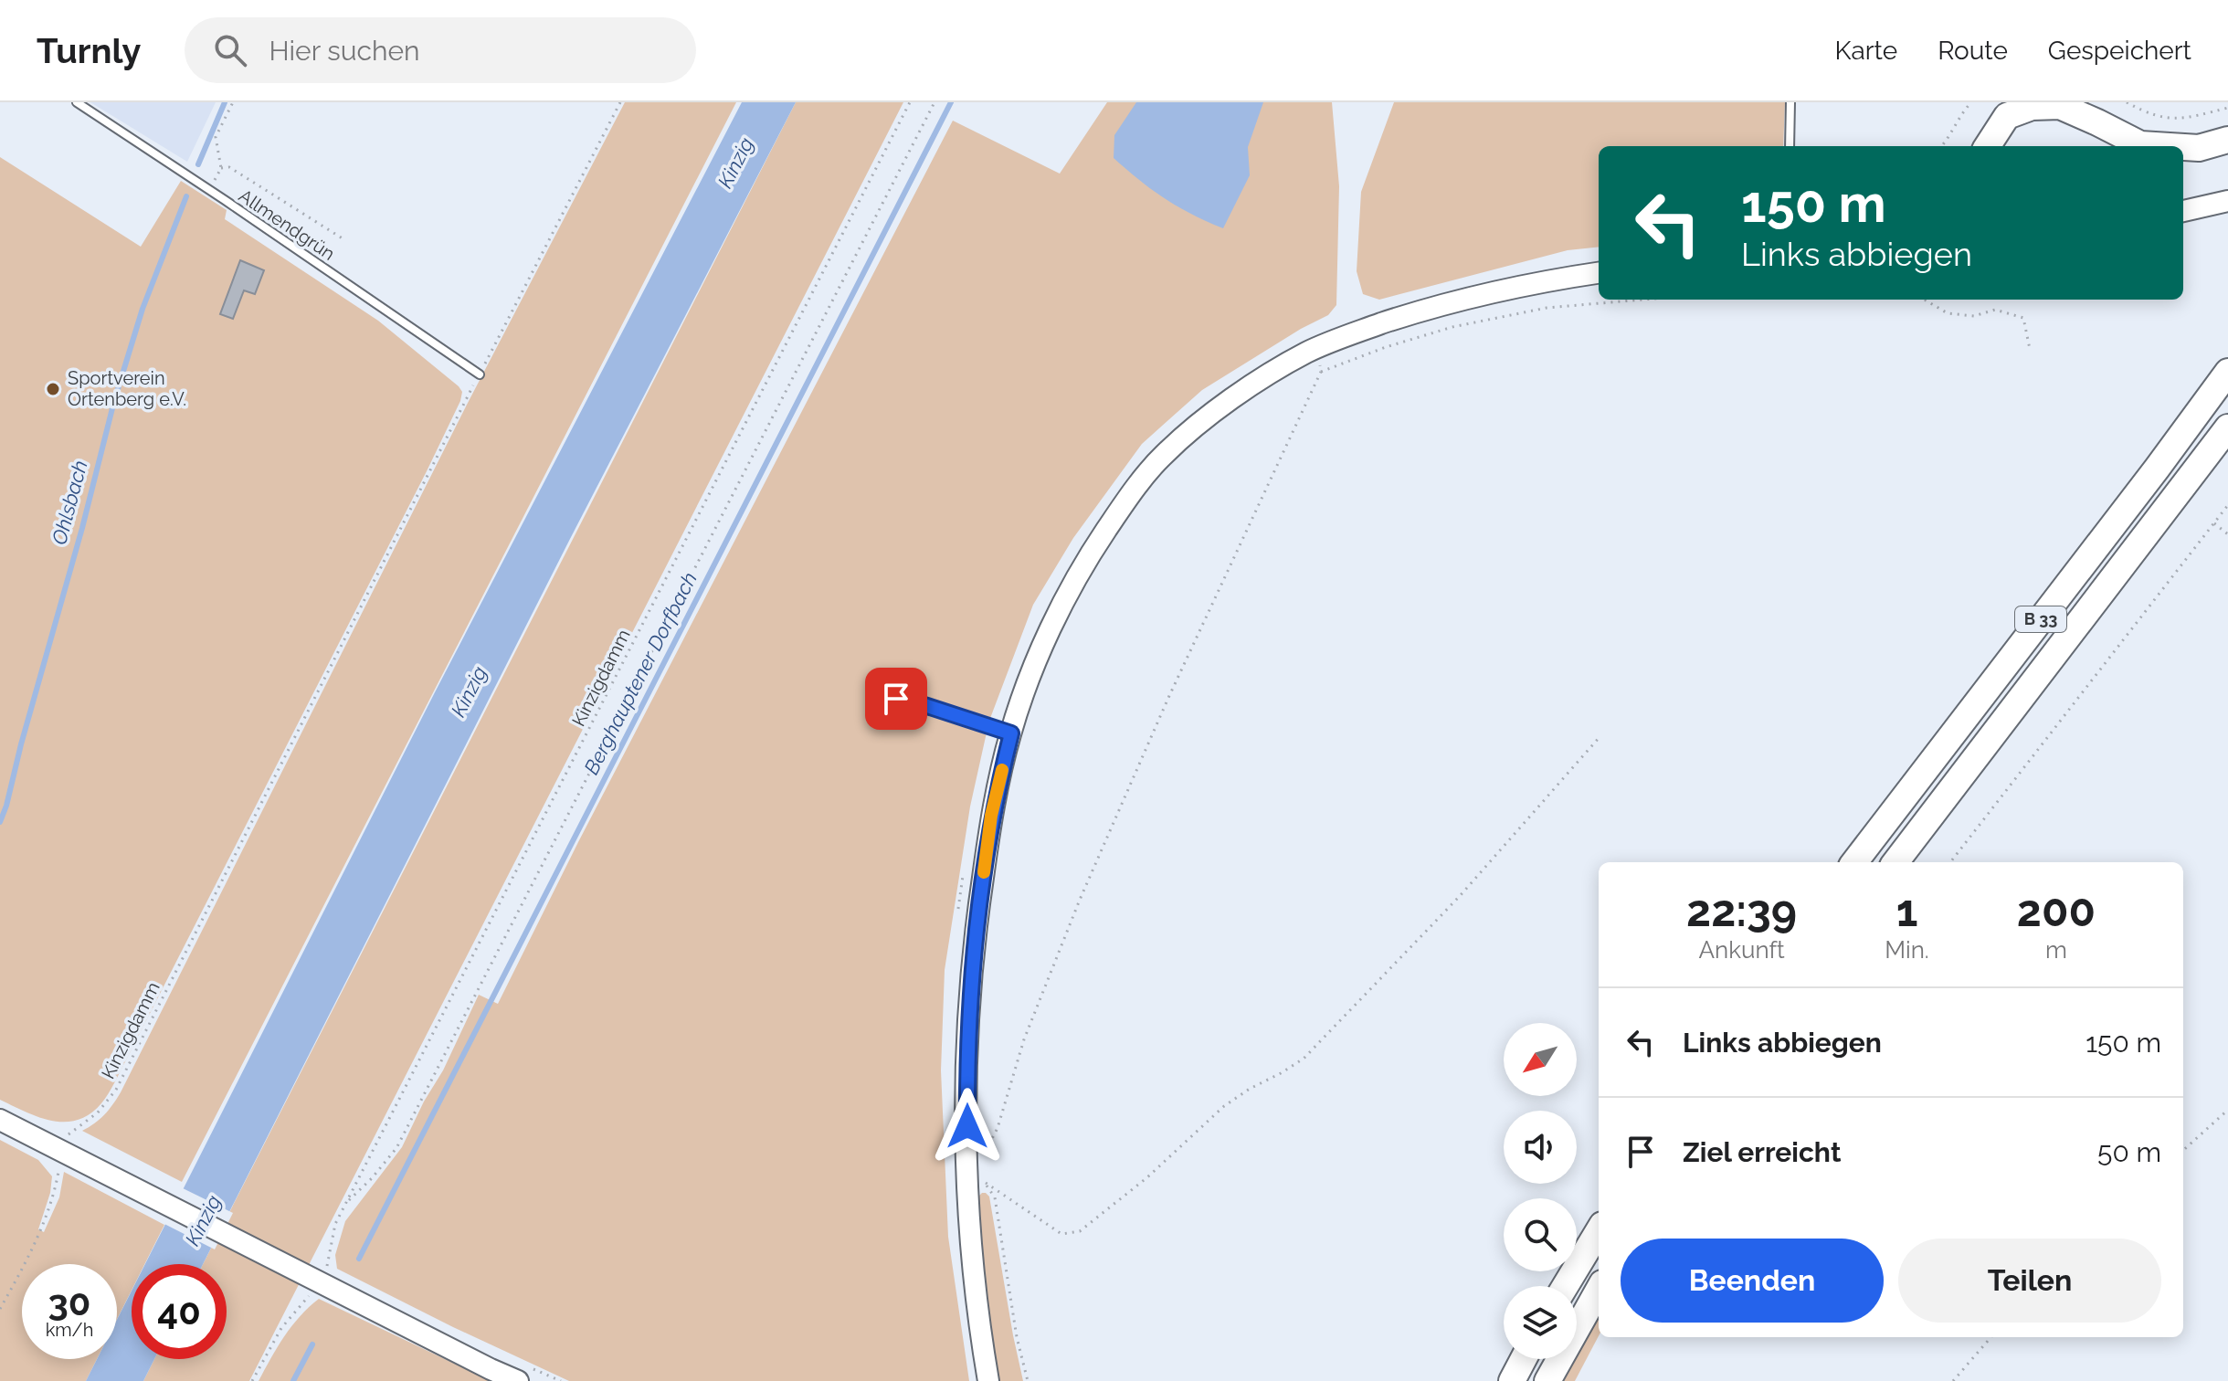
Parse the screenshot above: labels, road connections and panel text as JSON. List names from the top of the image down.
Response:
{
  "streets": {
    "highway": ["B 33"],
    "lane": ["Allmendgrün"],
    "path": ["Kinzigdamm"]
  },
  "crossings": [
    ["Allmendgrün", "Kinzigdamm"]
  ],
  "water": ["Kinzig", "Ohlsbach", "Berghauptener Dorfbach"],
  "places": ["Sportverein Ortenberg e.V."],
  "north": "bottom left",
  "page": {
    "header": "Turnly",
    "search": "Hier suchen",
    "nav": ["Karte", "Route", "Gespeichert"],
    "turn": ["150 m", "Links abbiegen"],
    "eta": [
      "22:39",
      "Ankunft",
      "1",
      "Min.",
      "200",
      "m"
    ],
    "list": [
      {
        "name": "Links abbiegen",
        "value": "150 m"
      },
      {
        "name": "Ziel erreicht",
        "value": "50 m"
      }
    ],
    "buttons": ["Beenden", "Teilen"],
    "speed": "30 km/h",
    "limit": "40"
  }
}
